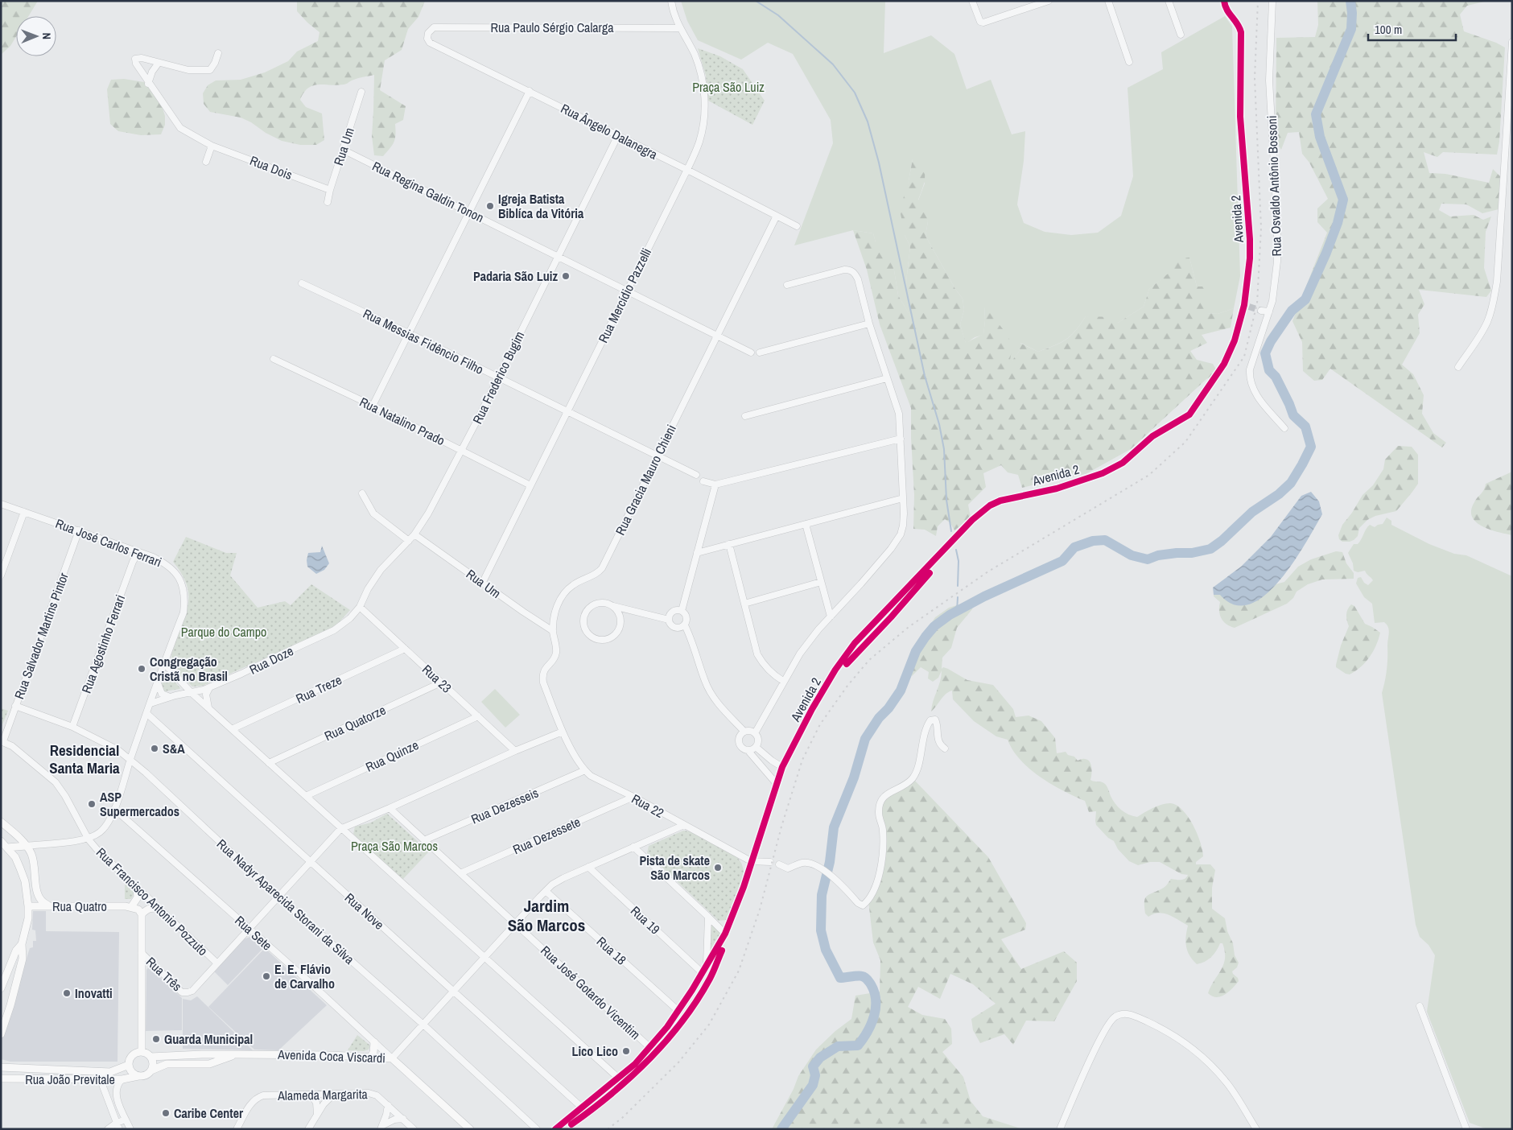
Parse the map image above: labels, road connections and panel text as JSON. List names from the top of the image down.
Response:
{
  "streets": {
    "main road": ["Rua Quatro", "Avenida Coca Viscardi", "Rua João Previtale"],
    "street": [
      "Rua Paulo Sérgio Calarga",
      "Rua Ângelo Dalanegra",
      "Rua Um",
      "Rua Dois",
      "Rua Osvaldo Antônio Bossoni",
      "Rua Regina Galdin Tonon",
      "Avenida 2",
      "Rua Mercídio Pazzelli",
      "Rua Messias Fidêncio Filho",
      "Rua Frederico Bugim",
      "Rua Natalino Prado",
      "Rua Gracia Mauro Chieni",
      "Rua José Carlos Ferrari",
      "Rua Salvador Martins Pintor",
      "Rua Agostinho Ferrari",
      "Rua Doze",
      "Rua 23",
      "Rua Treze",
      "Rua Quatorze",
      "Rua Quinze",
      "Rua Dezesseis",
      "Rua 22",
      "Rua Dezessete",
      "Rua Francisco Antonio Pozzuto",
      "Rua Nadyr Aparecida Storani da Silva",
      "Rua Nove",
      "Rua 19",
      "Rua Sete",
      "Rua 18",
      "Rua Três",
      "Rua José Gotardo Vicentim",
      "Alameda Margarita"
    ]
  },
  "crossings": [
    ["Rua Paulo Sérgio Calarga", "Rua Ângelo Dalanegra"],
    ["Rua Paulo Sérgio Calarga", "Rua Mercídio Pazzelli"],
    ["Rua Ângelo Dalanegra", "Rua Mercídio Pazzelli"],
    ["Rua Ângelo Dalanegra", "Rua Frederico Bugim"],
    ["Rua Ângelo Dalanegra", "Rua Gracia Mauro Chieni"],
    ["Rua Um", "Rua Dois"],
    ["Rua Um", "Rua Regina Galdin Tonon"],
    ["Rua Um", "Rua Mercídio Pazzelli"],
    ["Rua Um", "Rua Frederico Bugim"],
    ["Rua Um", "Rua Gracia Mauro Chieni"],
    ["Rua Regina Galdin Tonon", "Rua Mercídio Pazzelli"],
    ["Rua Regina Galdin Tonon", "Rua Frederico Bugim"],
    ["Rua Regina Galdin Tonon", "Rua Gracia Mauro Chieni"],
    ["Avenida 2", "Rua 22"],
    ["Avenida 2", "Rua Nove"],
    ["Avenida 2", "Rua 19"],
    ["Avenida 2", "Rua 18"],
    ["Avenida 2", "Rua José Gotardo Vicentim"],
    ["Rua Mercídio Pazzelli", "Rua Messias Fidêncio Filho"],
    ["Rua Mercídio Pazzelli", "Rua Natalino Prado"],
    ["Rua Messias Fidêncio Filho", "Rua Frederico Bugim"],
    ["Rua Messias Fidêncio Filho", "Rua Gracia Mauro Chieni"],
    ["Rua Frederico Bugim", "Rua Natalino Prado"],
    ["Rua Frederico Bugim", "Rua Doze"],
    ["Rua Frederico Bugim", "Rua 23"],
    ["Rua Gracia Mauro Chieni", "Rua 22"],
    ["Rua José Carlos Ferrari", "Rua Salvador Martins Pintor"],
    ["Rua José Carlos Ferrari", "Rua Agostinho Ferrari"],
    ["Rua José Carlos Ferrari", "Rua Doze"],
    ["Rua José Carlos Ferrari", "Rua Francisco Antonio Pozzuto"],
    ["Rua José Carlos Ferrari", "Rua Nadyr Aparecida Storani da Silva"],
    ["Rua José Carlos Ferrari", "Rua Nove"],
    ["Rua José Carlos Ferrari", "Rua Sete"],
    ["Rua Salvador Martins Pintor", "Rua Francisco Antonio Pozzuto"],
    ["Rua Salvador Martins Pintor", "Rua Nadyr Aparecida Storani da Silva"],
    ["Rua Agostinho Ferrari", "Rua Nadyr Aparecida Storani da Silva"],
    ["Rua Doze", "Rua 23"],
    ["Rua 23", "Rua Treze"],
    ["Rua 23", "Rua Quatorze"],
    ["Rua 23", "Rua Quinze"],
    ["Rua Dezesseis", "Rua 22"],
    ["Rua Dezesseis", "Rua José Gotardo Vicentim"],
    ["Rua 22", "Rua Dezessete"],
    ["Rua Dezessete", "Rua José Gotardo Vicentim"],
    ["Rua Francisco Antonio Pozzuto", "Rua Três"],
    ["Rua Sete", "Avenida Coca Viscardi"],
    ["Avenida Coca Viscardi", "Rua João Previtale"]
  ],
  "districts": ["Residencial Santa Maria", "Jardim São Marcos"],
  "parks": ["Praça São Luiz", "Parque do Campo", "Praça São Marcos"],
  "places": [
    "Igreja Batista Biblíca da Vitória",
    "Padaria São Luiz",
    "Congregação Cristã no Brasil",
    "S&A",
    "ASP Supermercados",
    "Pista de skate São Marcos",
    "E. E. Flávio de Carvalho",
    "Inovatti",
    "Guarda Municipal",
    "Lico Lico",
    "Caribe Center"
  ],
  "scale_bar": "100 m",
  "north": "right"
}
